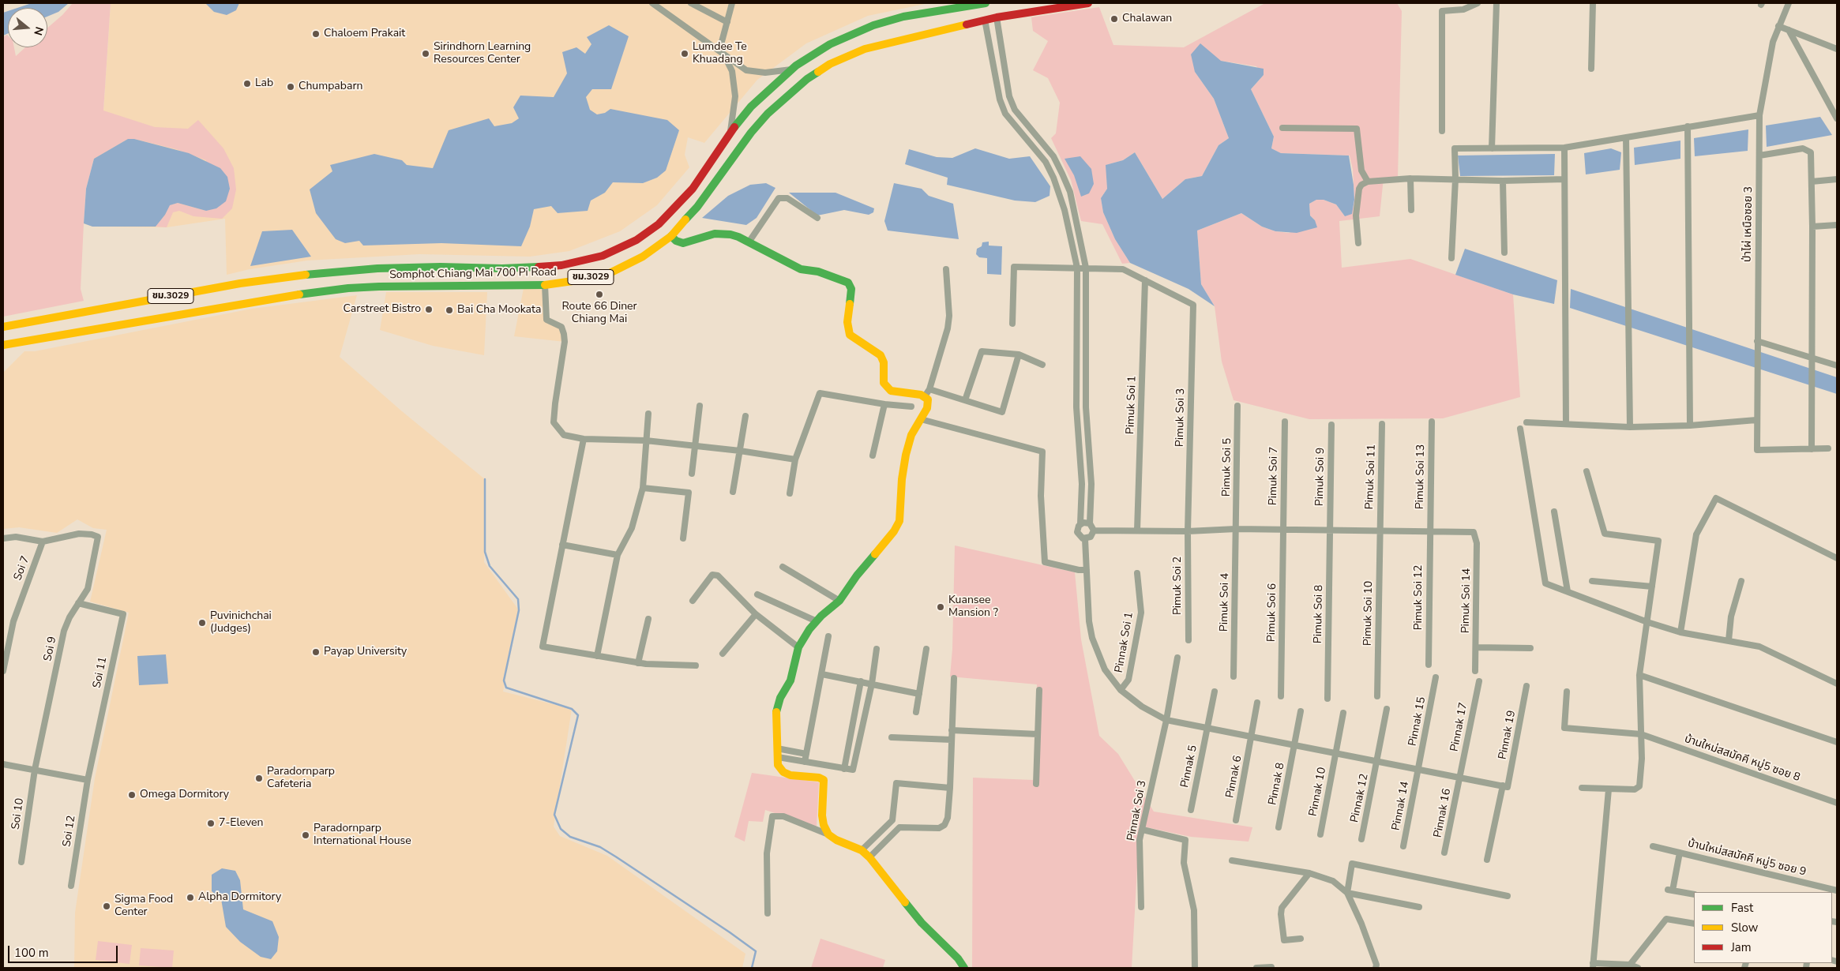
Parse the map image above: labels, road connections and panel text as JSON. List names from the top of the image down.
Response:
{
  "streets": {
    "main road": ["Somphot Chiang Mai 700 Pi Road", "ชม.3029"],
    "street": [
      "ป่าไผ่ เหนือซอย 3",
      "Pimuk Soi 1",
      "Pimuk Soi 3",
      "Pimuk Soi 5",
      "Pimuk Soi 7",
      "Pimuk Soi 9",
      "Pimuk Soi 11",
      "Pimuk Soi 13",
      "Soi 7",
      "Pimuk Soi 2",
      "Pimuk Soi 12",
      "Pimuk Soi 14",
      "Pimuk Soi 4",
      "Pimuk Soi 6",
      "Pimuk Soi 10",
      "Pimuk Soi 8",
      "Pinnak Soi 1",
      "Soi 9",
      "Soi 11",
      "Pinnak 15",
      "Pinnak 17",
      "Pinnak 19",
      "บ้านใหม่สสมัคคี หมู่5 ซอย 8",
      "Pinnak 5",
      "Pinnak 6",
      "Pinnak 8",
      "Pinnak 10",
      "Pinnak 12",
      "Pinnak 14",
      "Pinnak Soi 3",
      "Pinnak 16",
      "Soi 10",
      "Soi 12",
      "บ้านใหม่สสมัคคี หมู่5 ซอย 9"
    ]
  },
  "crossings": [
    ["Pimuk Soi 1", "Pimuk Soi 3"],
    ["Pimuk Soi 3", "Pimuk Soi 2"],
    ["Pimuk Soi 5", "Pimuk Soi 4"],
    ["Pimuk Soi 7", "Pimuk Soi 6"],
    ["Pimuk Soi 9", "Pimuk Soi 8"],
    ["Pimuk Soi 11", "Pimuk Soi 10"],
    ["Pimuk Soi 13", "Pimuk Soi 12"],
    ["Pimuk Soi 13", "Pimuk Soi 14"],
    ["Soi 7", "Soi 9"],
    ["Pimuk Soi 12", "Pimuk Soi 14"],
    ["Soi 9", "Soi 11"],
    ["Soi 9", "Soi 10"],
    ["Soi 11", "Soi 12"],
    ["Pinnak 15", "Pinnak 14"],
    ["Pinnak 17", "Pinnak 16"]
  ],
  "places": [
    "Chalawan",
    "Chaloem Prakait",
    "Sirindhorn Learning Resources Center",
    "Lumdee Te Khuadang",
    "Lab",
    "Chumpabarn",
    "Route 66 Diner Chiang Mai",
    "Carstreet Bistro",
    "Bai Cha Mookata",
    "Kuansee Mansion ?",
    "Puvinichchai (Judges)",
    "Payap University",
    "Paradornparp Cafeteria",
    "Omega Dormitory",
    "7-Eleven",
    "Paradornparp International House",
    "Alpha Dormitory",
    "Sigma Food Center"
  ],
  "legend": ["Fast", "Slow", "Jam"],
  "scale_bar": "100 m",
  "north": "right"
}
